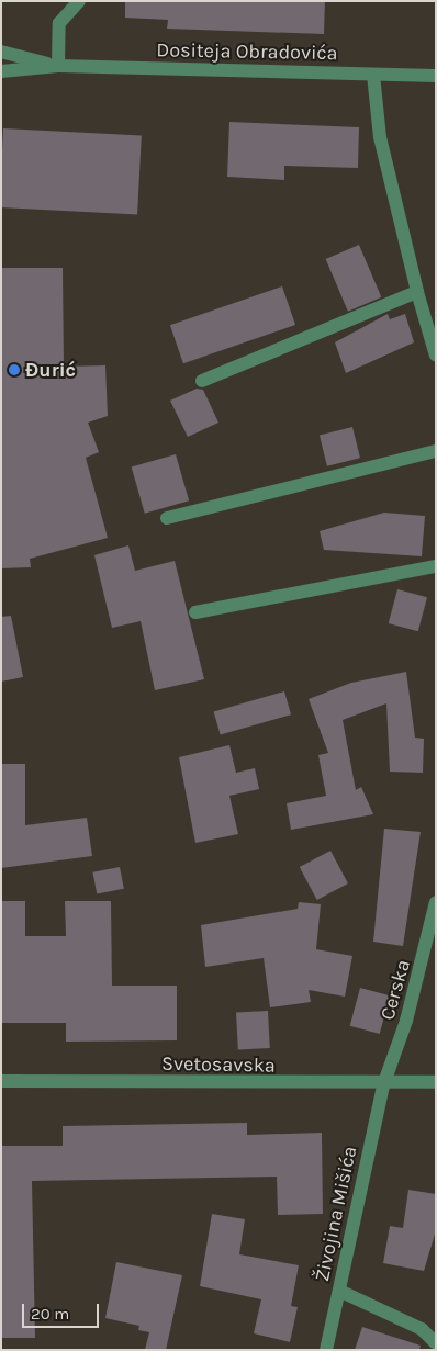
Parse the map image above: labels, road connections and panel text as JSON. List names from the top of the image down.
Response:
{
  "streets": {
    "street": [
      "Dositeja Obradovića",
      "Cerska",
      "Svetosavska",
      "Živojina Mišića"
    ]
  },
  "crossings": [
    ["Cerska", "Svetosavska"],
    ["Cerska", "Živojina Mišića"],
    ["Svetosavska", "Živojina Mišića"]
  ],
  "places": ["Đurić"],
  "scale_bar": "20 m"
}
